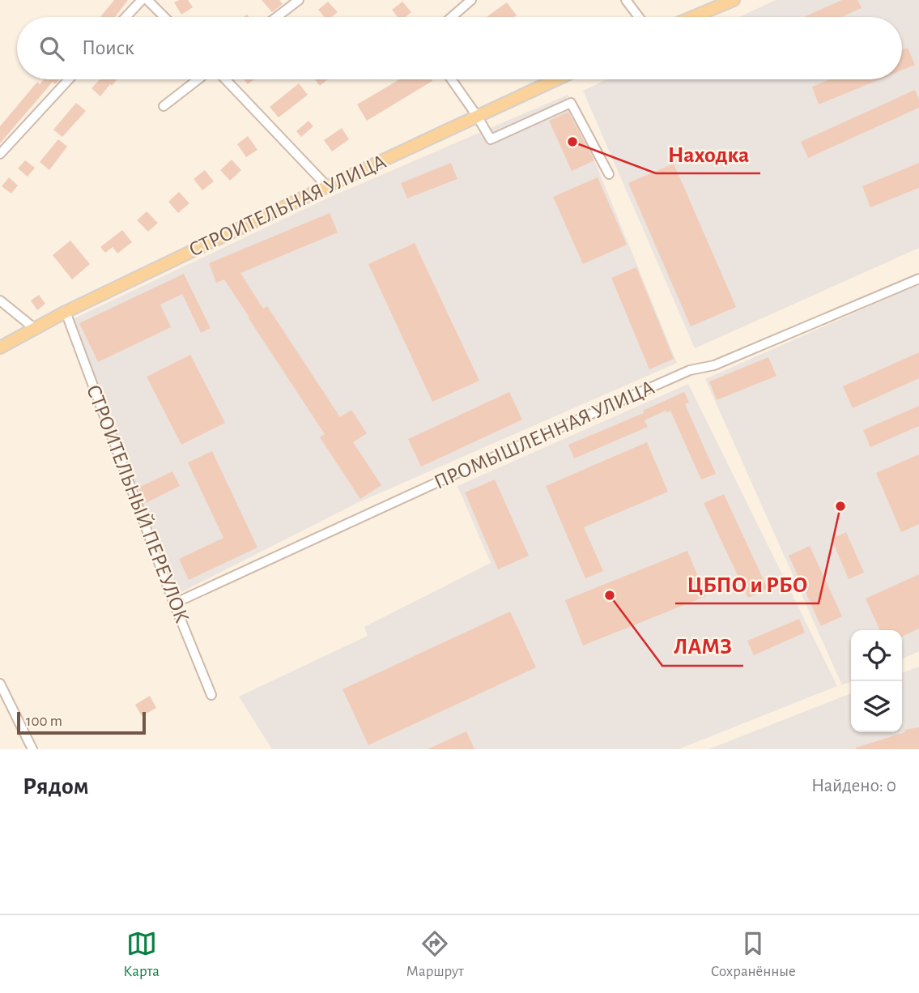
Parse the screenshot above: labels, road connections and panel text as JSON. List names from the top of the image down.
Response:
{
  "streets": {
    "main road": ["СТРОИТЕЛЬНАЯ УЛИЦА"],
    "street": ["ПРОМЫШЛЕННАЯ УЛИЦА", "СТРОИТЕЛЬНЫЙ ПЕРЕУЛОК"]
  },
  "crossings": [
    ["СТРОИТЕЛЬНАЯ УЛИЦА", "СТРОИТЕЛЬНЫЙ ПЕРЕУЛОК"],
    ["ПРОМЫШЛЕННАЯ УЛИЦА", "СТРОИТЕЛЬНЫЙ ПЕРЕУЛОК"]
  ],
  "places": ["Находка", "ЦБПО и РБО", "ЛАМЗ"],
  "scale_bar": "100 m",
  "page": {
    "search": "Поиск",
    "scale": "100 m",
    "heading": ["Рядом", "Найдено: 0"],
    "nav": ["Карта", "Маршрут", "Сохранённые"]
  }
}
